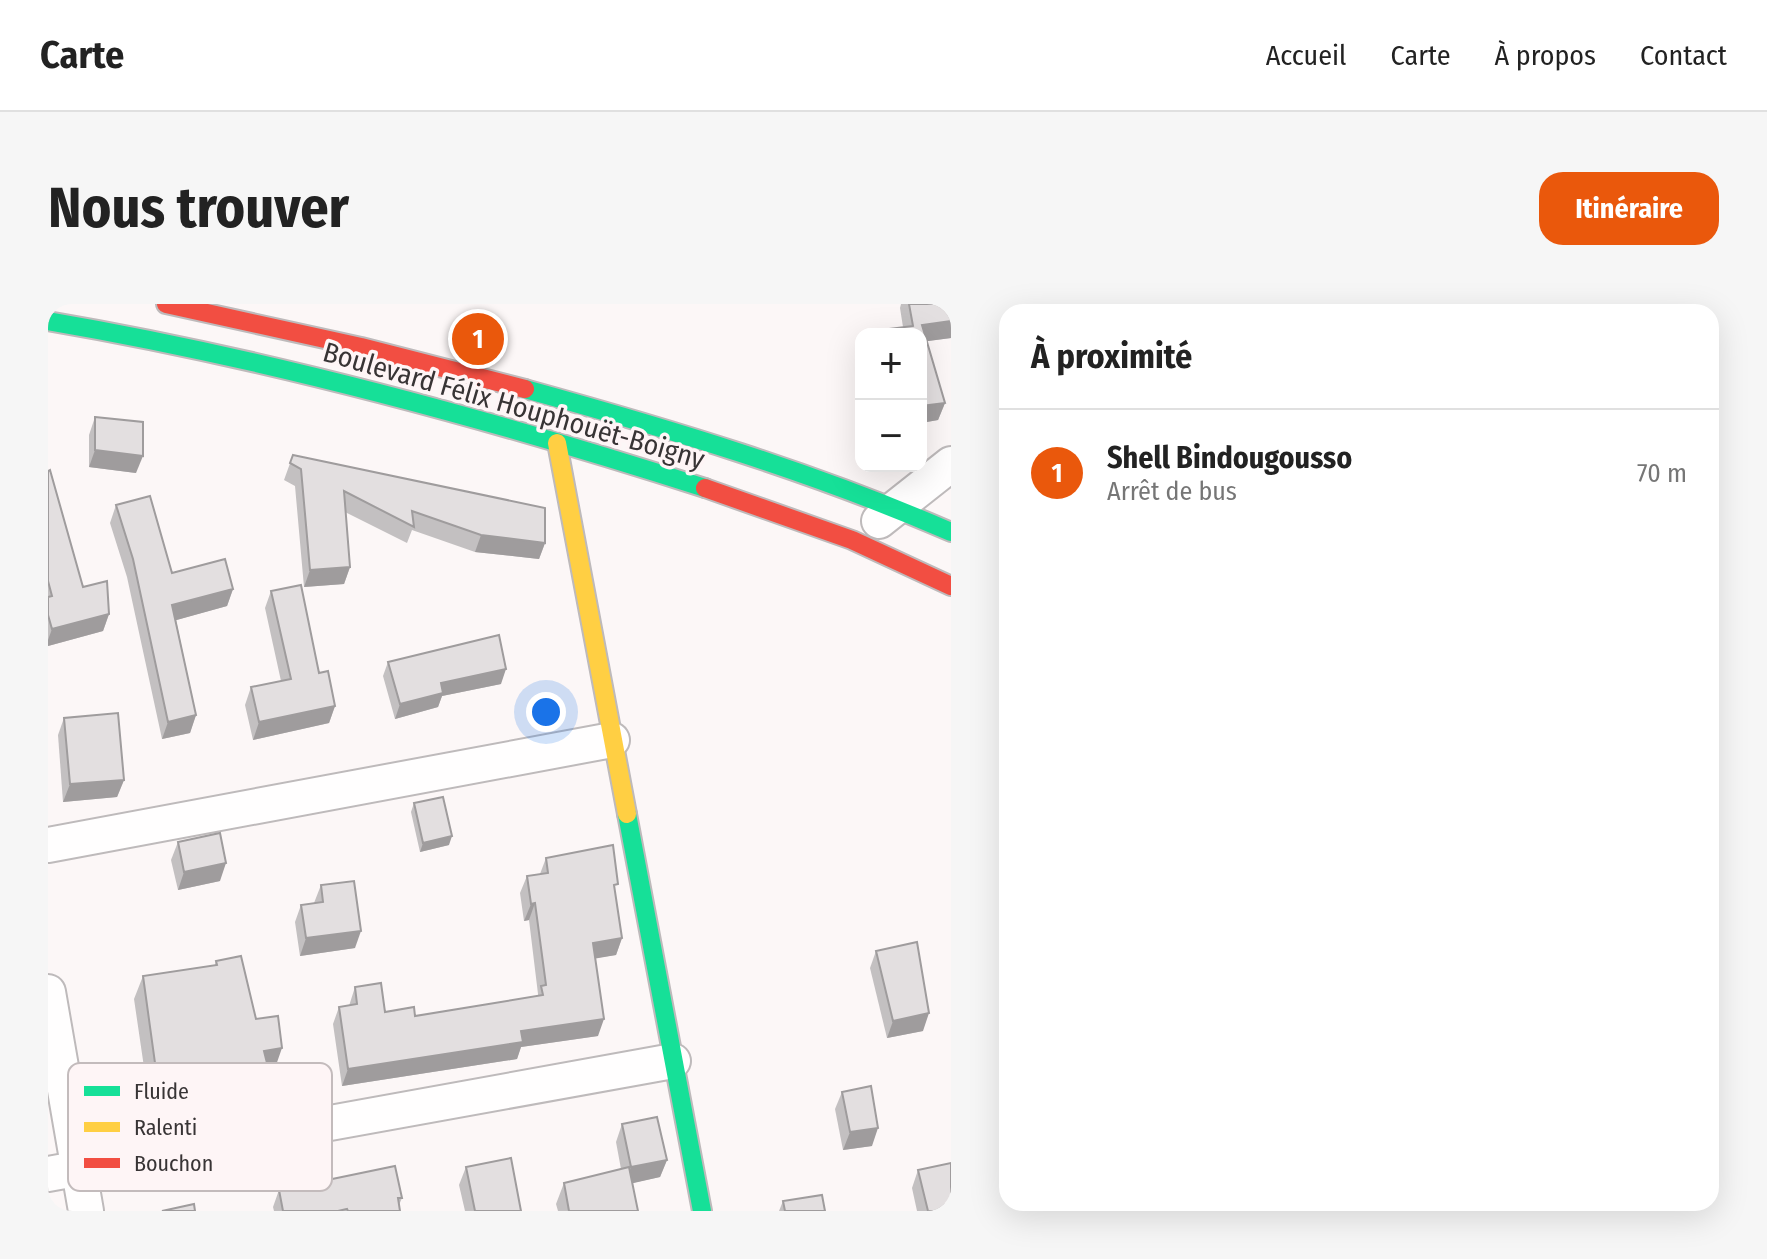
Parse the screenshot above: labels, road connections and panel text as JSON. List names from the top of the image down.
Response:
{
  "streets": {
    "main road": ["Boulevard Félix Houphouët-Boigny"]
  },
  "legend": ["Fluide", "Ralenti", "Bouchon"],
  "page": {
    "header": "Carte",
    "nav": [
      "Accueil",
      "Carte",
      "À propos",
      "Contact"
    ],
    "buttons": "Itinéraire",
    "title": "Nous trouver",
    "heading": "À proximité",
    "pins": "1",
    "map_buttons": ["+", "−"],
    "list": [
      {
        "mark": "1",
        "name": "Shell Bindougousso",
        "note": "Arrêt de bus",
        "value": "70 m"
      }
    ]
  }
}
